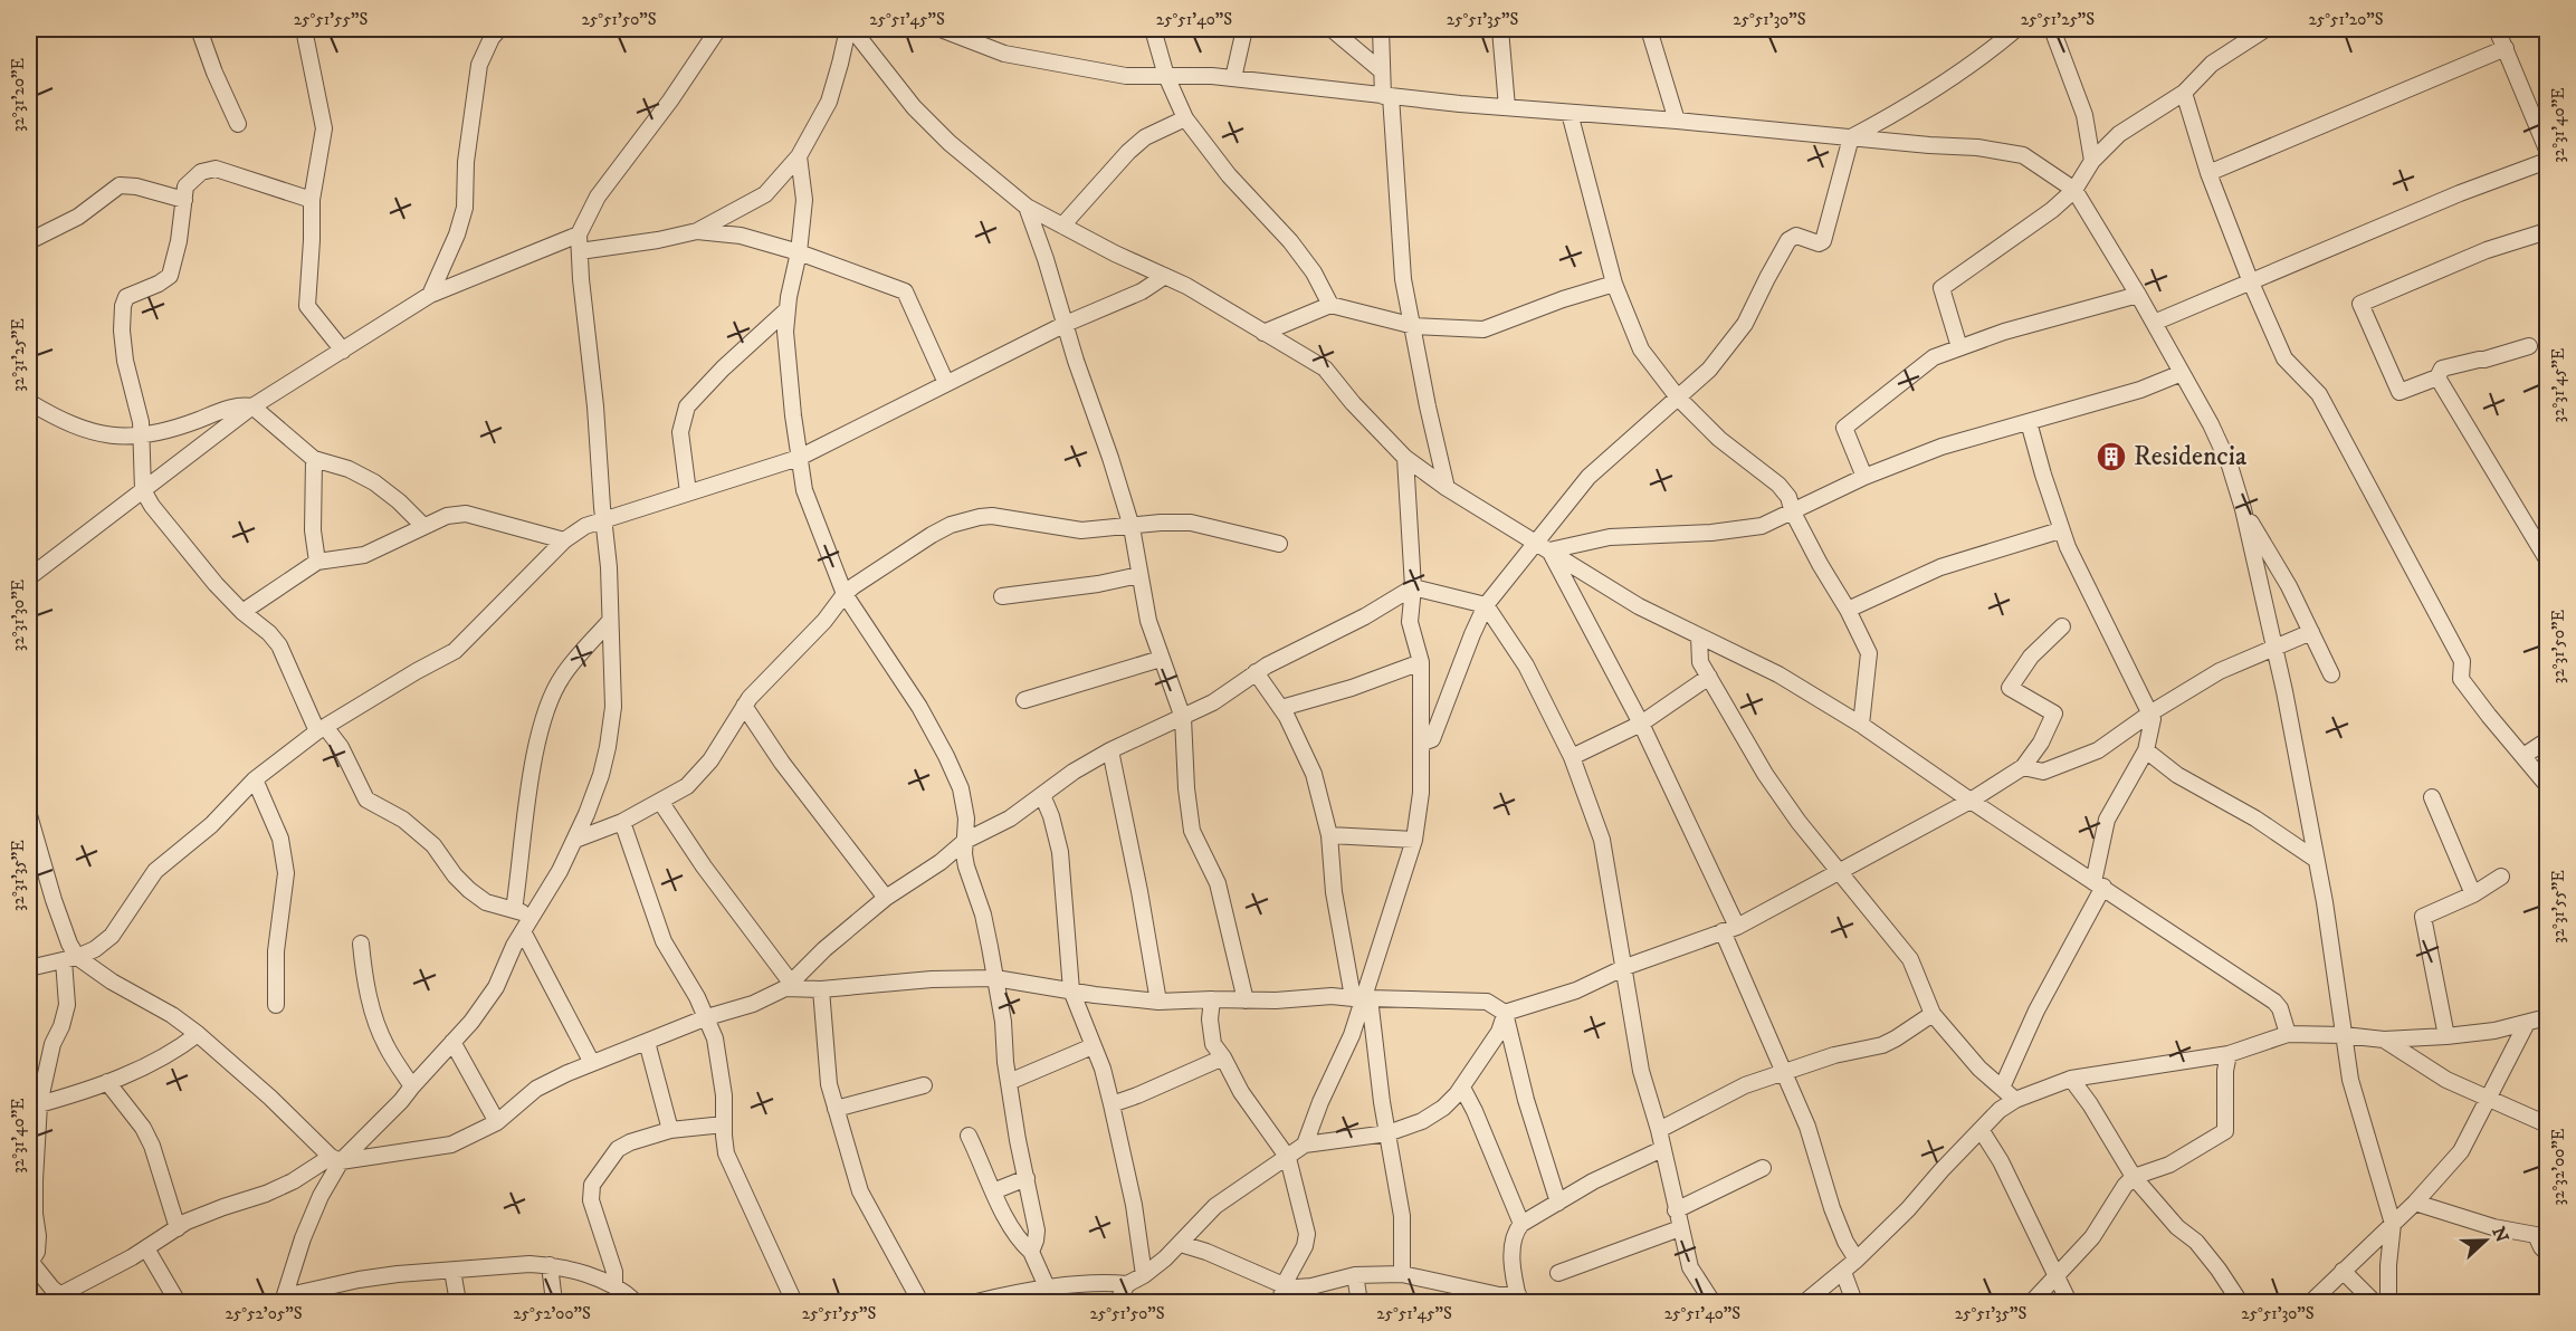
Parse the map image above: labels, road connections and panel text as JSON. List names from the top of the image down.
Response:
{
  "places": {
    "building": ["Residencia"]
  },
  "north": "right",
  "coordinates": [
    "25°51'55\"S",
    "25°51'50\"S",
    "25°51'45\"S",
    "25°51'40\"S",
    "25°51'35\"S",
    "25°51'30\"S",
    "25°51'25\"S",
    "25°51'20\"S",
    "32°31'20\"E",
    "32°31'40\"E",
    "32°31'25\"E",
    "32°31'45\"E",
    "32°31'30\"E",
    "32°31'50\"E",
    "32°31'35\"E",
    "32°31'55\"E",
    "32°32'00\"E",
    "25°52'05\"S",
    "25°52'00\"S"
  ]
}
